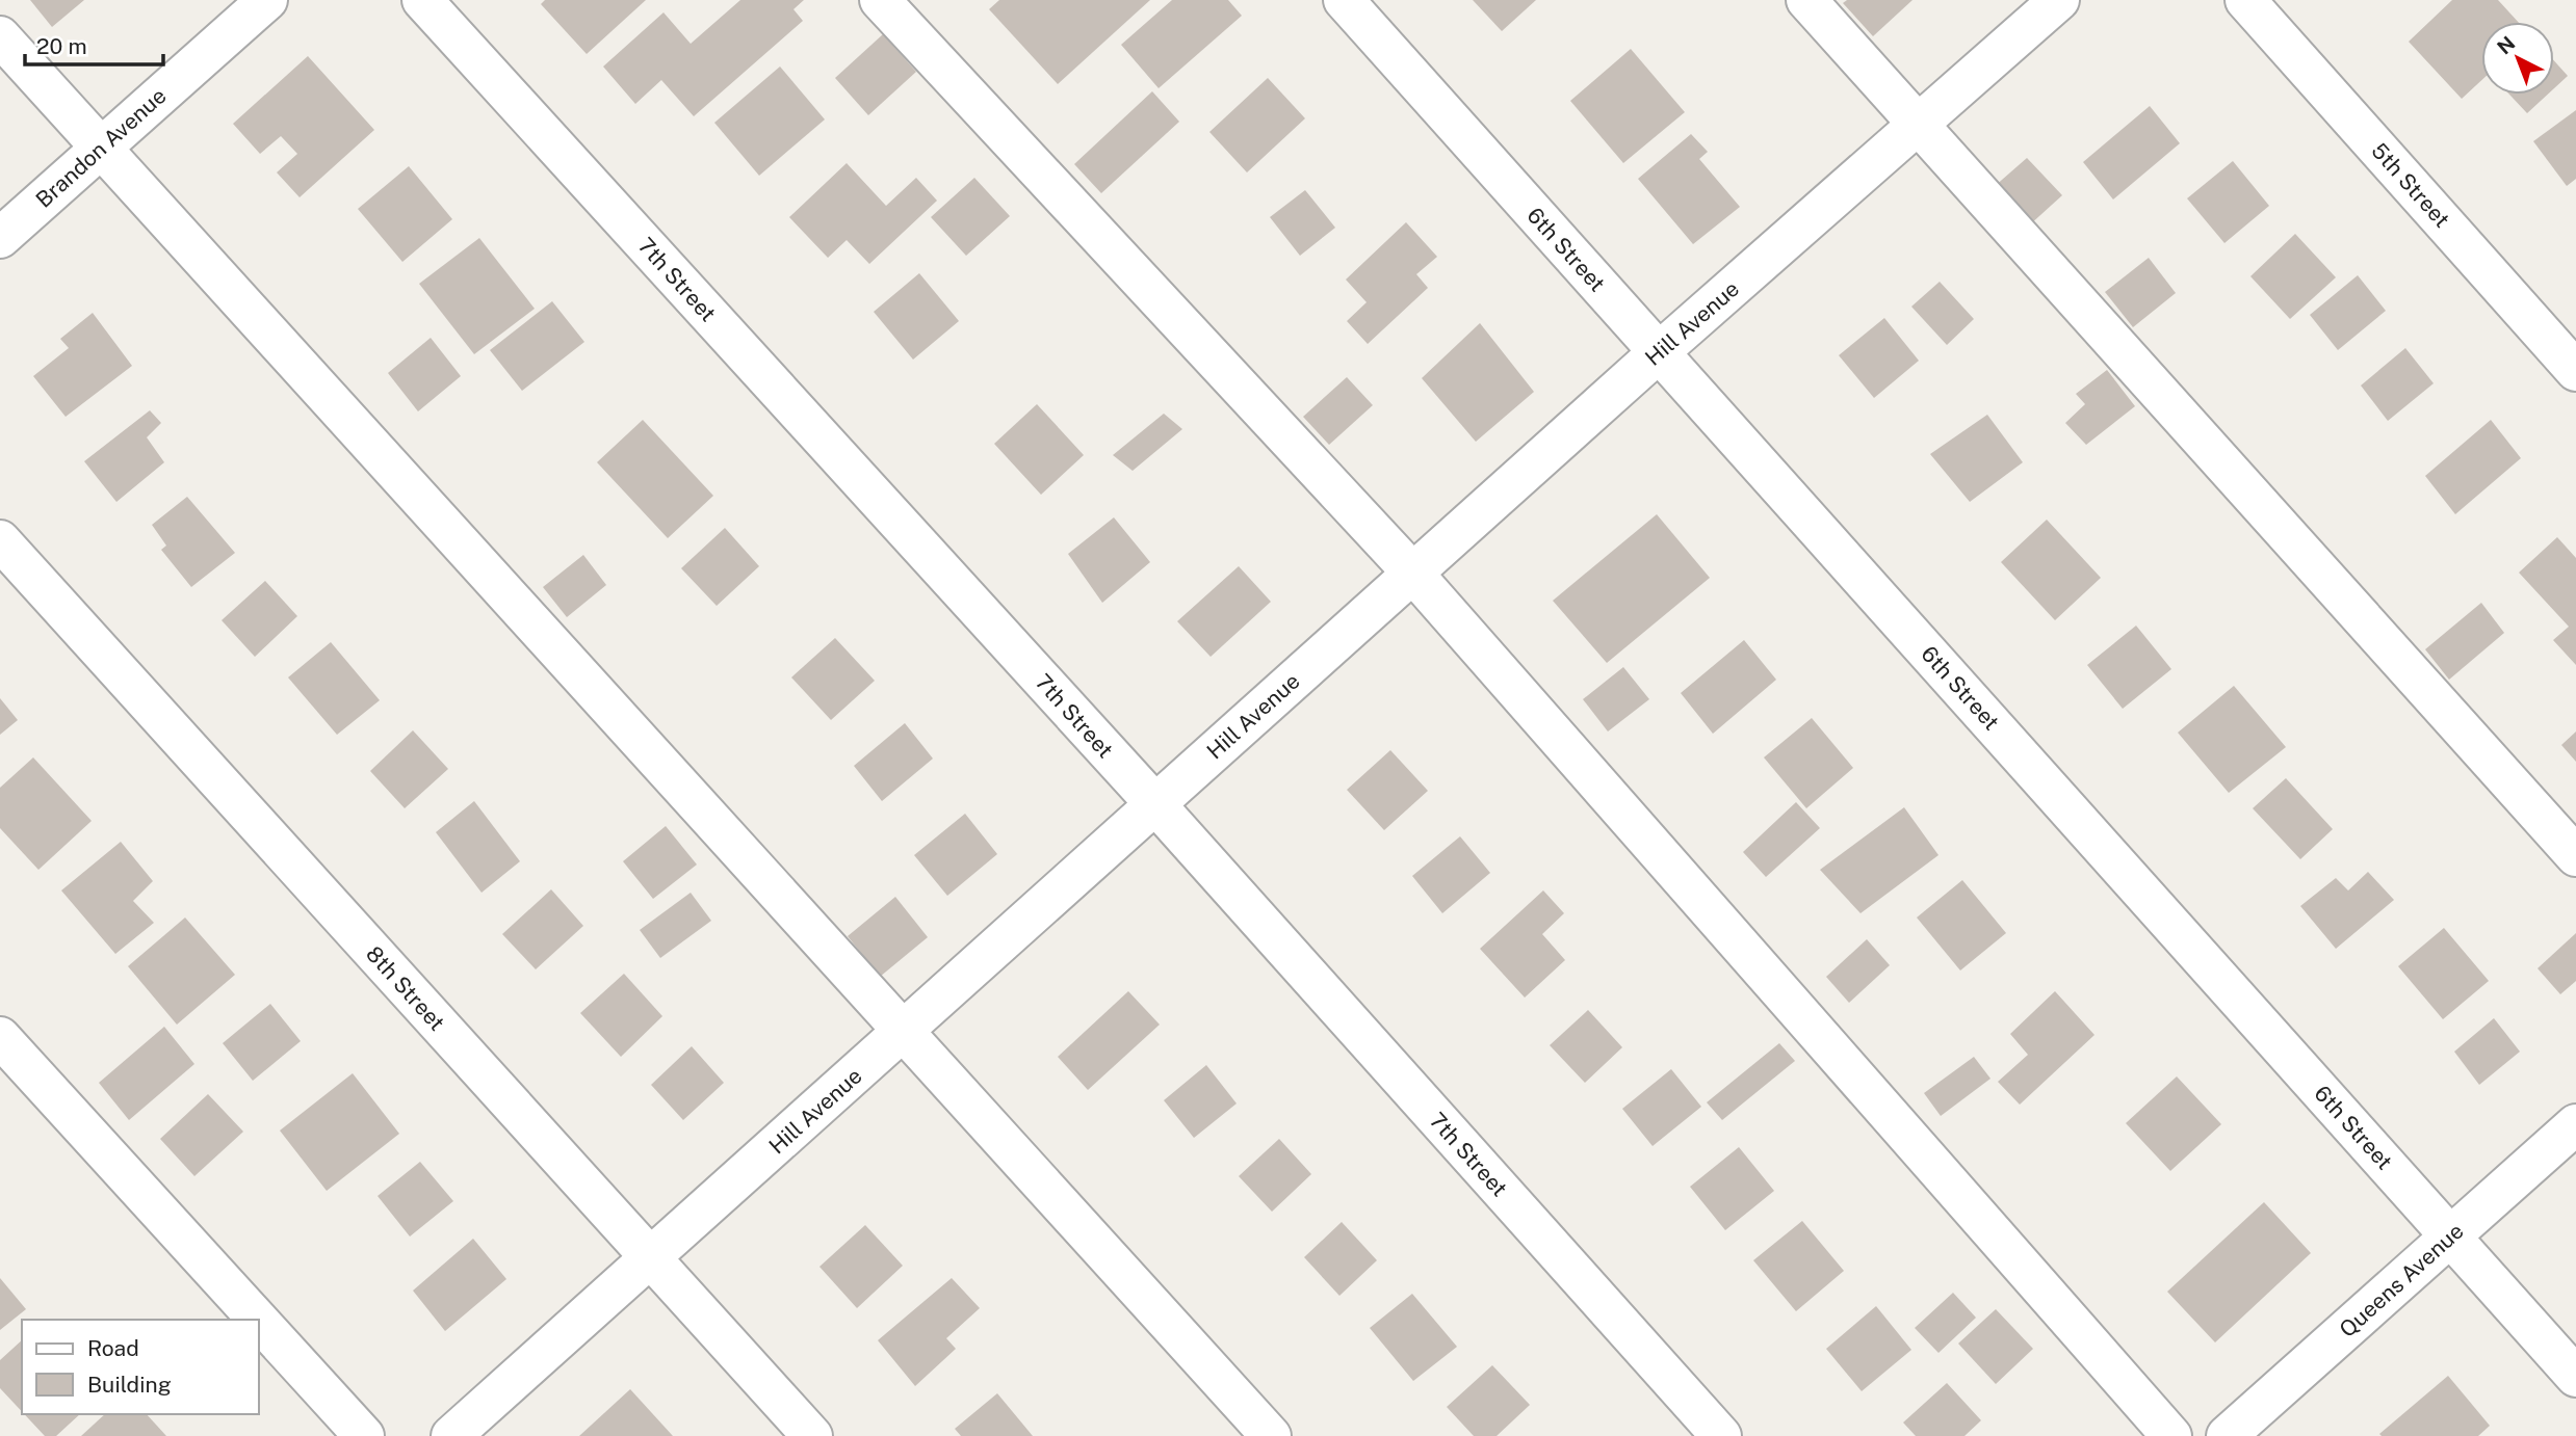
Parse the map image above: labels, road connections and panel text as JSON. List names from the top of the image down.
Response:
{
  "streets": {
    "street": [
      "Brandon Avenue",
      "5th Street",
      "6th Street",
      "7th Street",
      "Hill Avenue",
      "8th Street",
      "Queens Avenue"
    ]
  },
  "crossings": [
    ["6th Street", "Hill Avenue"],
    ["6th Street", "Queens Avenue"],
    ["7th Street", "Hill Avenue"],
    ["Hill Avenue", "8th Street"]
  ],
  "legend": ["Road", "Building"],
  "scale_bar": "20 m",
  "north": "top left"
}
